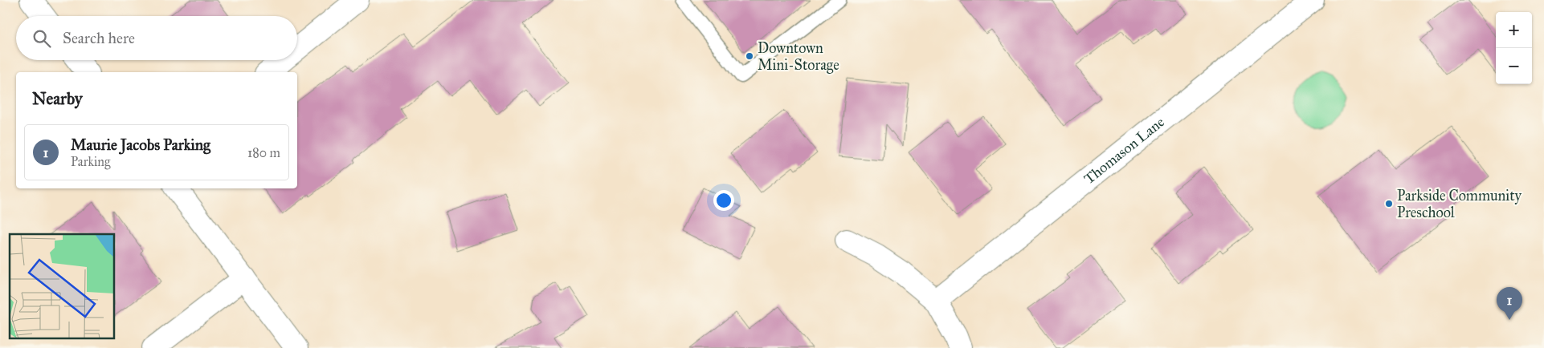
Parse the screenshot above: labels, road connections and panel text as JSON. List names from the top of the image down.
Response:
{
  "streets": {
    "street": ["Thomason Lane"]
  },
  "places": ["Downtown Mini-Storage", "Parkside Community Preschool"],
  "page": {
    "map_buttons": ["+", "−"],
    "search": "Search here",
    "heading": "Nearby",
    "list": [
      {
        "mark": "1",
        "name": "Maurie Jacobs Parking",
        "note": "Parking",
        "value": "180 m"
      }
    ],
    "pins": "1"
  }
}
